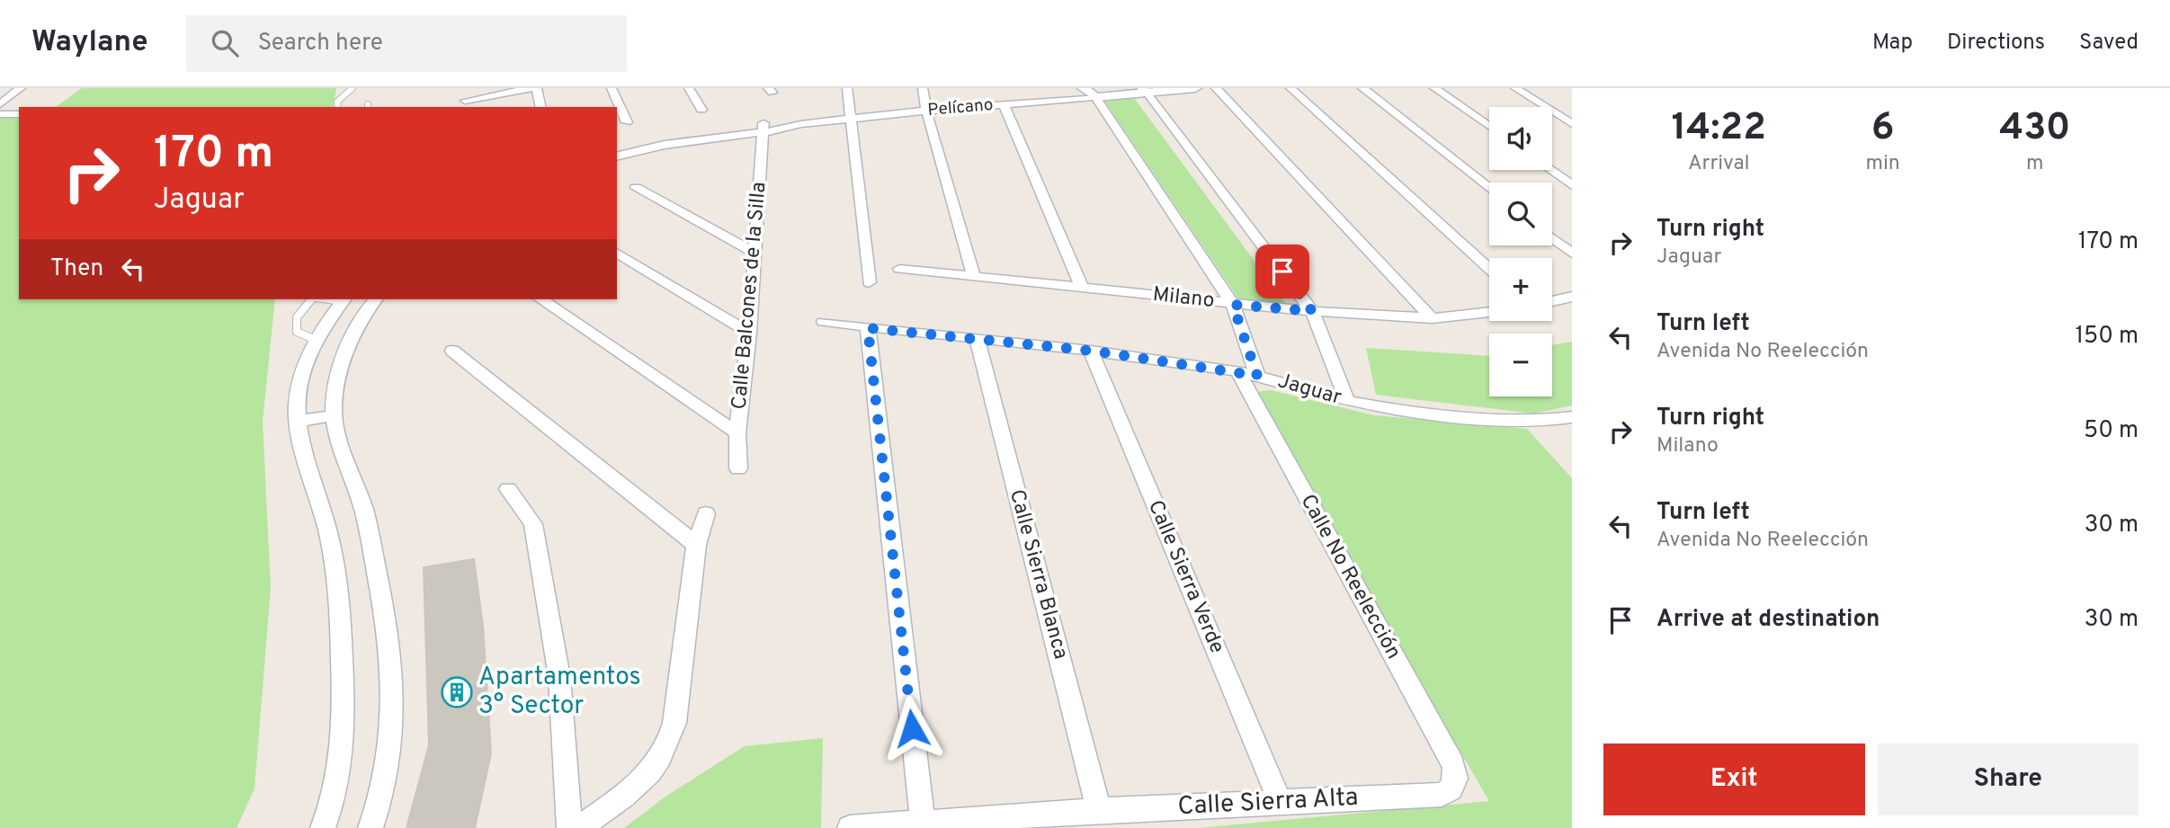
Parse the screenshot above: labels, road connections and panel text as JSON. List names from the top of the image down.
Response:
{
  "streets": {
    "street": [
      "Pelícano",
      "Calle Balcones de la Silla",
      "Milano",
      "Jaguar",
      "Calle Sierra Blanca",
      "Calle Sierra Verde",
      "Calle No Reelección",
      "Calle Sierra Alta"
    ]
  },
  "crossings": [
    ["Pelícano", "Calle Balcones de la Silla"],
    ["Pelícano", "Calle No Reelección"],
    ["Milano", "Calle No Reelección"],
    ["Jaguar", "Calle Sierra Blanca"],
    ["Jaguar", "Calle Sierra Verde"],
    ["Jaguar", "Calle No Reelección"],
    ["Calle Sierra Blanca", "Calle Sierra Alta"],
    ["Calle Sierra Verde", "Calle Sierra Alta"],
    ["Calle No Reelección", "Calle Sierra Alta"]
  ],
  "places": {
    "building": ["Apartamentos 3° Sector"]
  },
  "page": {
    "header": "Waylane",
    "search": "Search here",
    "nav": ["Map", "Directions", "Saved"],
    "eta": [
      "14:22",
      "Arrival",
      "6",
      "min",
      "430",
      "m"
    ],
    "map_buttons": ["+", "−"],
    "turn": ["170 m", "Jaguar"],
    "list": [
      {
        "name": "Turn right",
        "note": "Jaguar",
        "value": "170 m"
      },
      {
        "name": "Turn left",
        "note": "Avenida No Reelección",
        "value": "150 m"
      },
      {
        "name": "Turn right",
        "note": "Milano",
        "value": "50 m"
      },
      {
        "name": "Turn left",
        "note": "Avenida No Reelección",
        "value": "30 m"
      },
      {
        "name": "Arrive at destination",
        "value": "30 m"
      }
    ],
    "then": "Then",
    "buttons": ["Exit", "Share"]
  }
}
